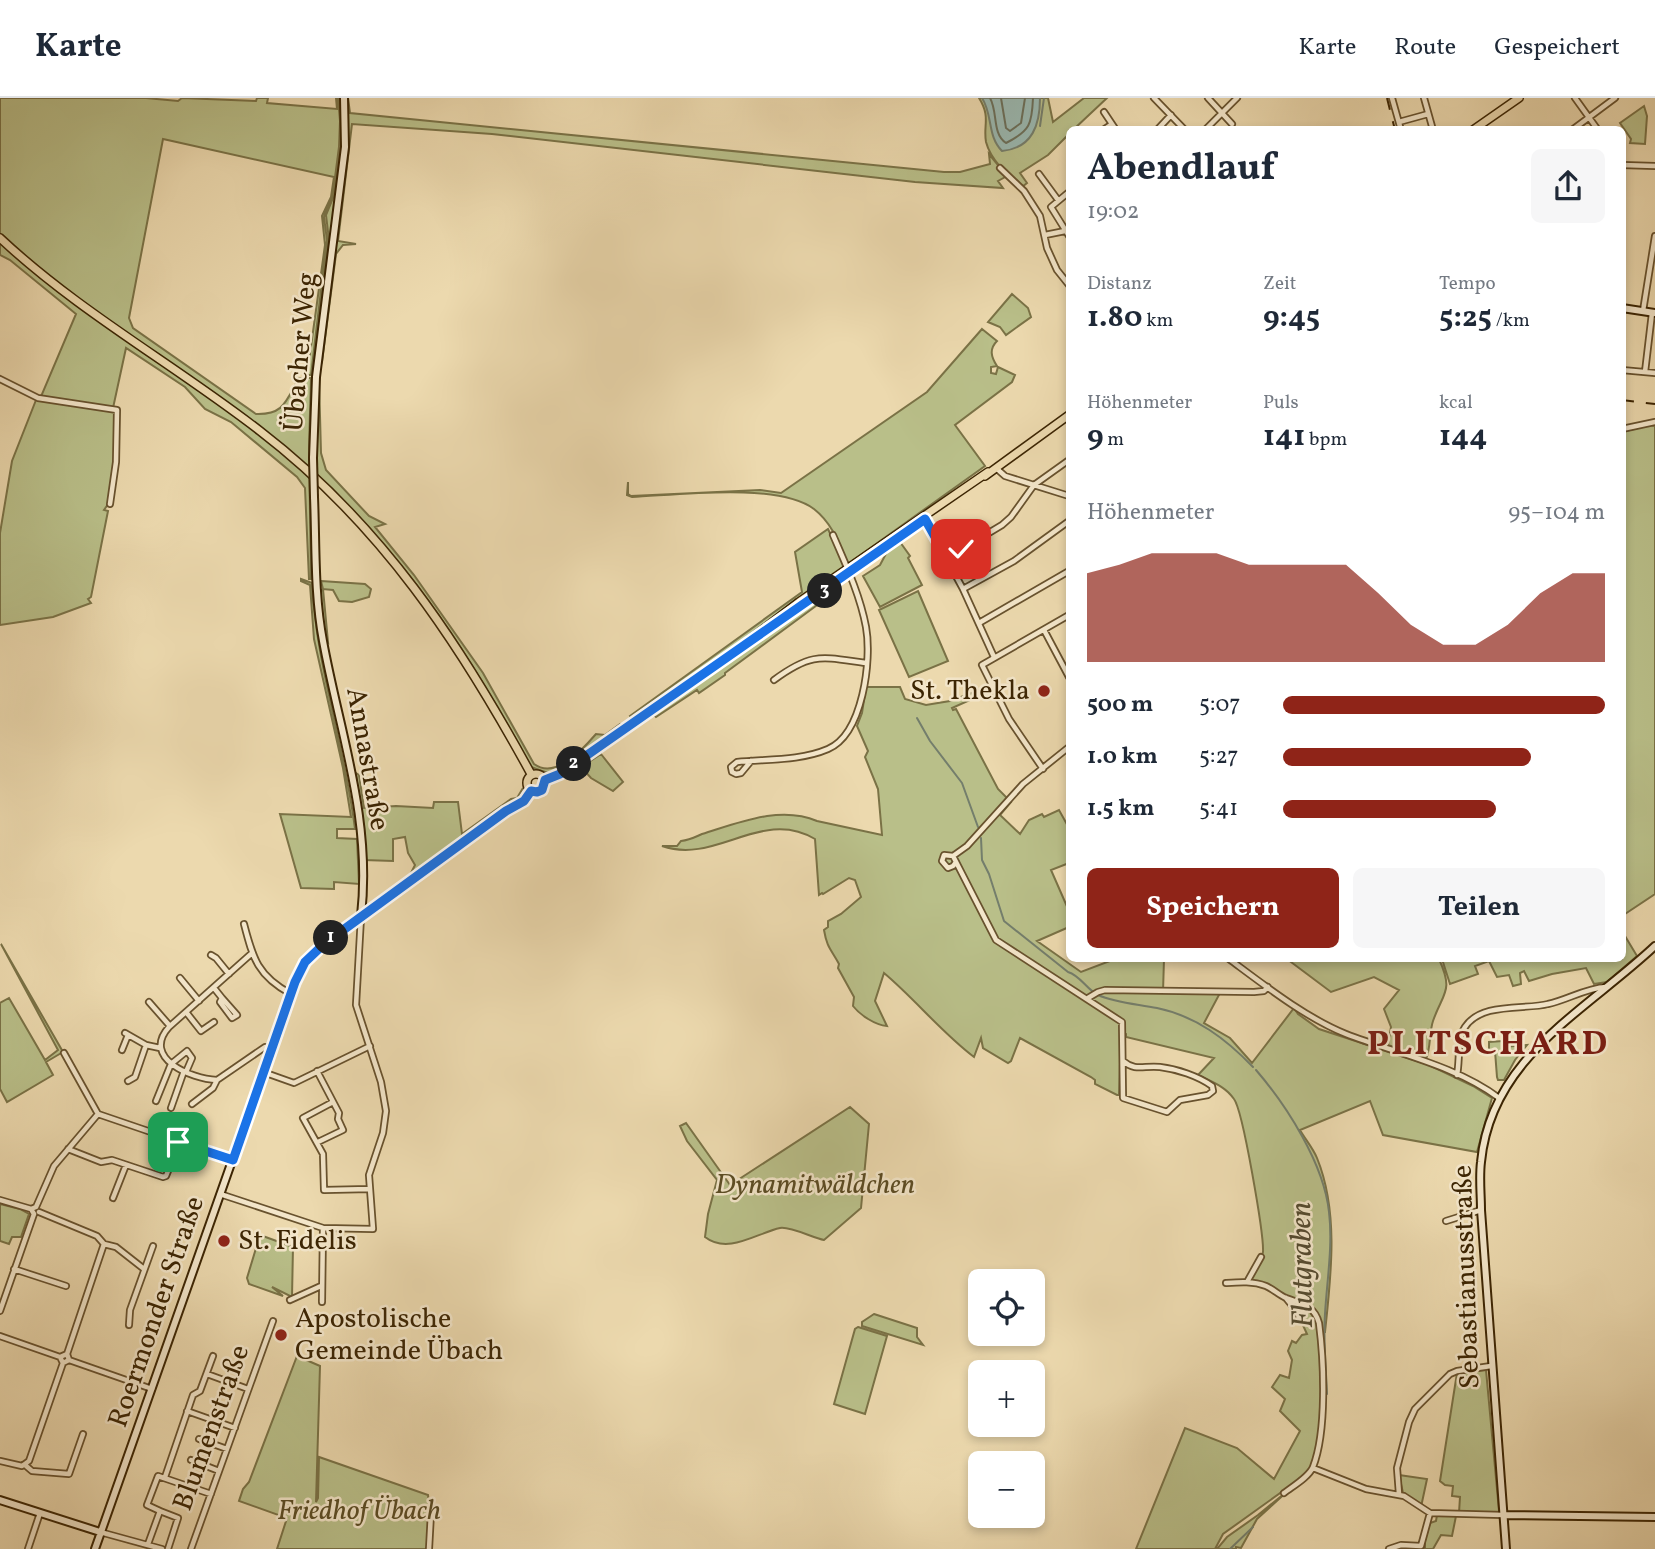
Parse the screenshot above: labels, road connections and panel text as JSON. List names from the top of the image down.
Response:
{
  "streets": {
    "main road": [
      "Übacher Weg",
      "Annastraße",
      "Sebastianusstraße",
      "Roermonder Straße"
    ],
    "street": ["Blumenstraße"]
  },
  "crossings": [
    ["Übacher Weg", "Annastraße"],
    ["Annastraße", "Roermonder Straße"]
  ],
  "districts": ["PLITSCHARD"],
  "water": ["Flutgraben"],
  "parks": ["Dynamitwäldchen", "Friedhof Übach"],
  "places": ["St. Thekla", "St. Fidelis", "Apostolische Gemeinde Übach"],
  "page": {
    "header": "Karte",
    "nav": ["Karte", "Route", "Gespeichert"],
    "heading": ["Abendlauf", "19:02"],
    "stats": [
      ["Distanz", "1.80 km"],
      ["Zeit", "9:45"],
      ["Tempo", "5:25 /km"],
      ["Höhenmeter", "9 m"],
      ["Puls", "141 bpm"],
      ["kcal", "144"]
    ],
    "chart": ["Höhenmeter", "95–104 m"],
    "pins": ["3", "2", "1"],
    "list": [
      {
        "name": "500 m",
        "note": "5:07"
      },
      {
        "name": "1.0 km",
        "note": "5:27"
      },
      {
        "name": "1.5 km",
        "note": "5:41"
      }
    ],
    "buttons": ["Speichern", "Teilen"],
    "map_buttons": ["+", "−"]
  }
}
